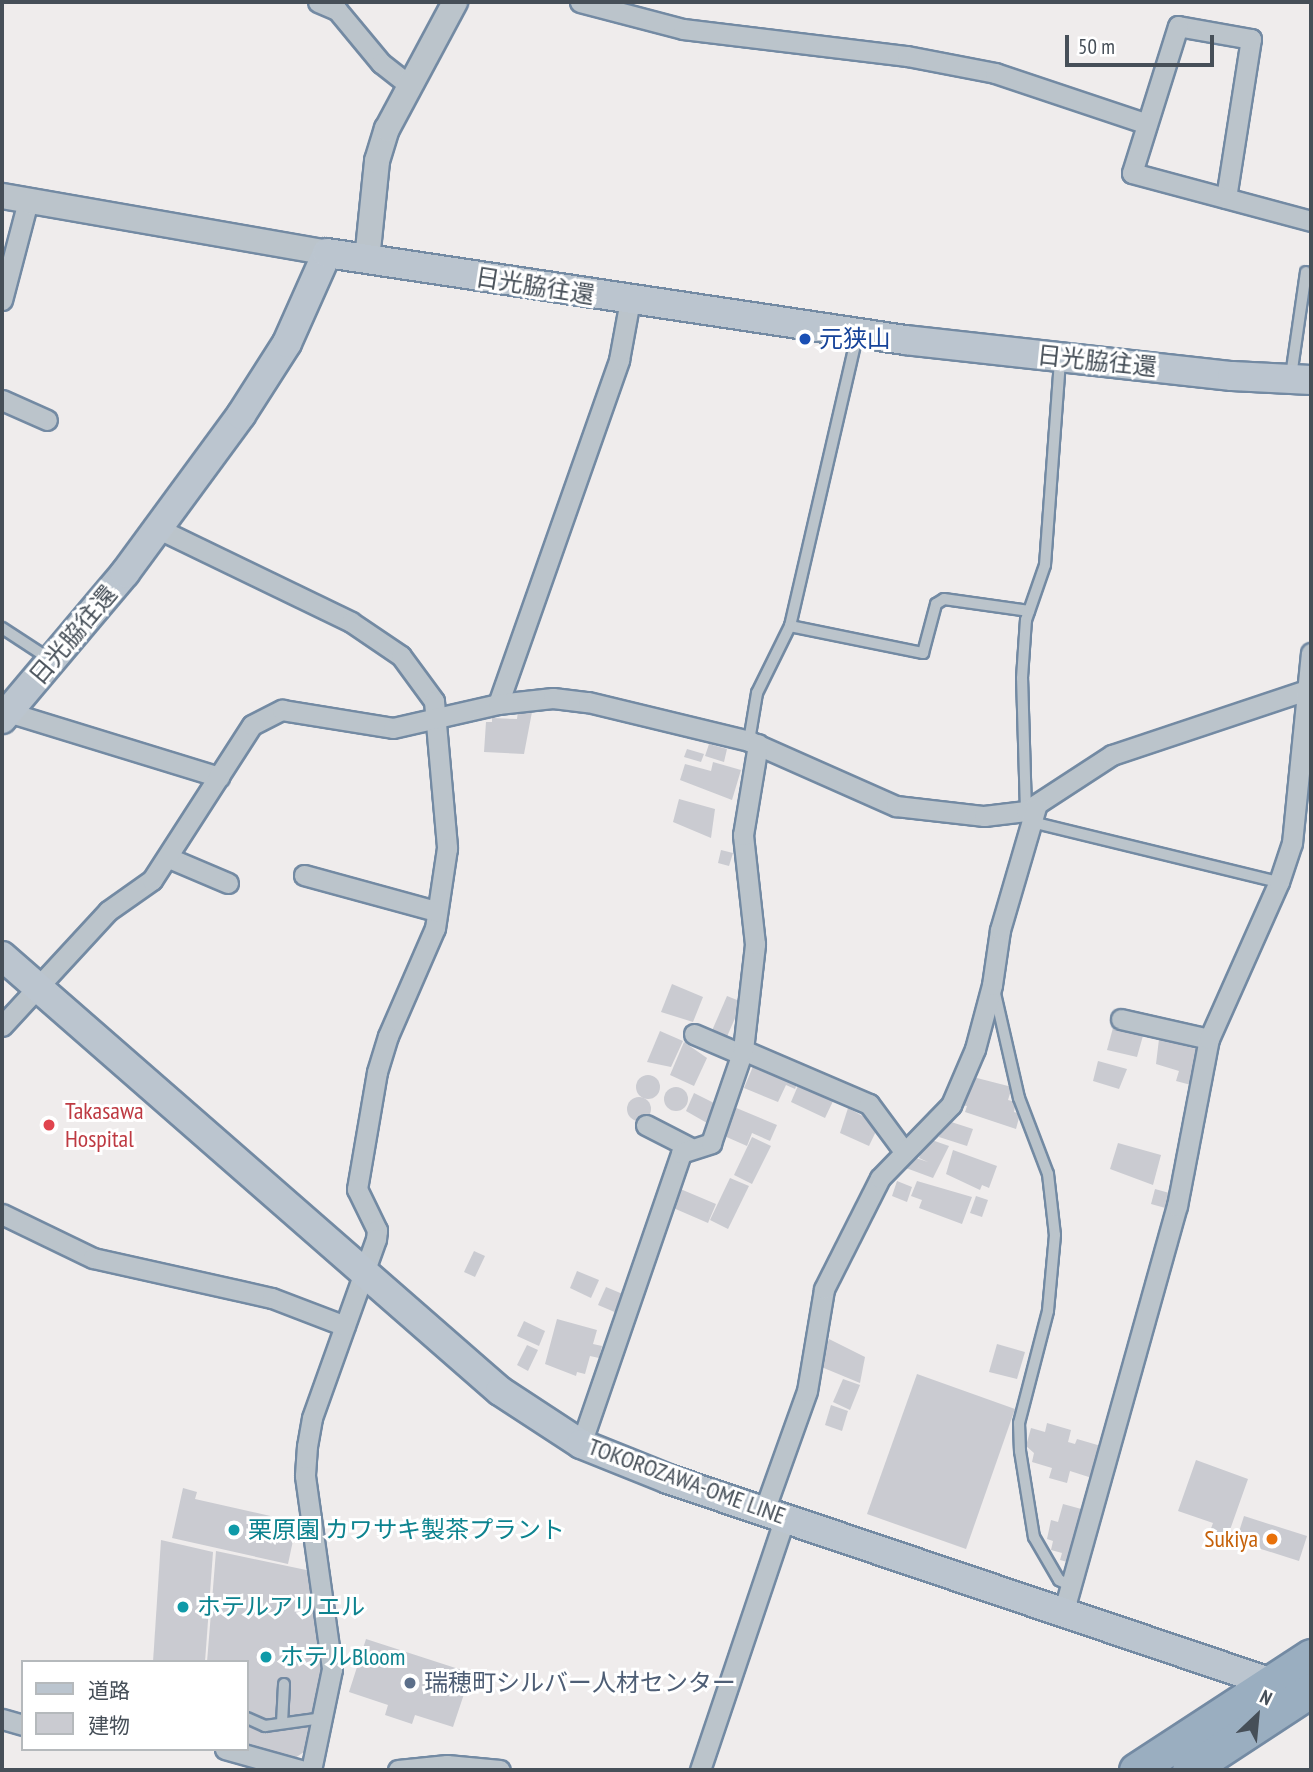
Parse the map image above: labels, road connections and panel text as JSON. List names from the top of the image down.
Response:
{
  "streets": {
    "main road": ["日光脇往還", "TOKOROZAWA-OME LINE"]
  },
  "places": [
    "元狭山",
    "Takasawa Hospital",
    "栗原園 カワサキ製茶プラント",
    "Sukiya",
    "ホテルアリエル",
    "ホテルBloom",
    "瑞穂町シルバー人材センター"
  ],
  "legend": ["道路", "建物"],
  "scale_bar": "50 m",
  "north": "top right"
}
